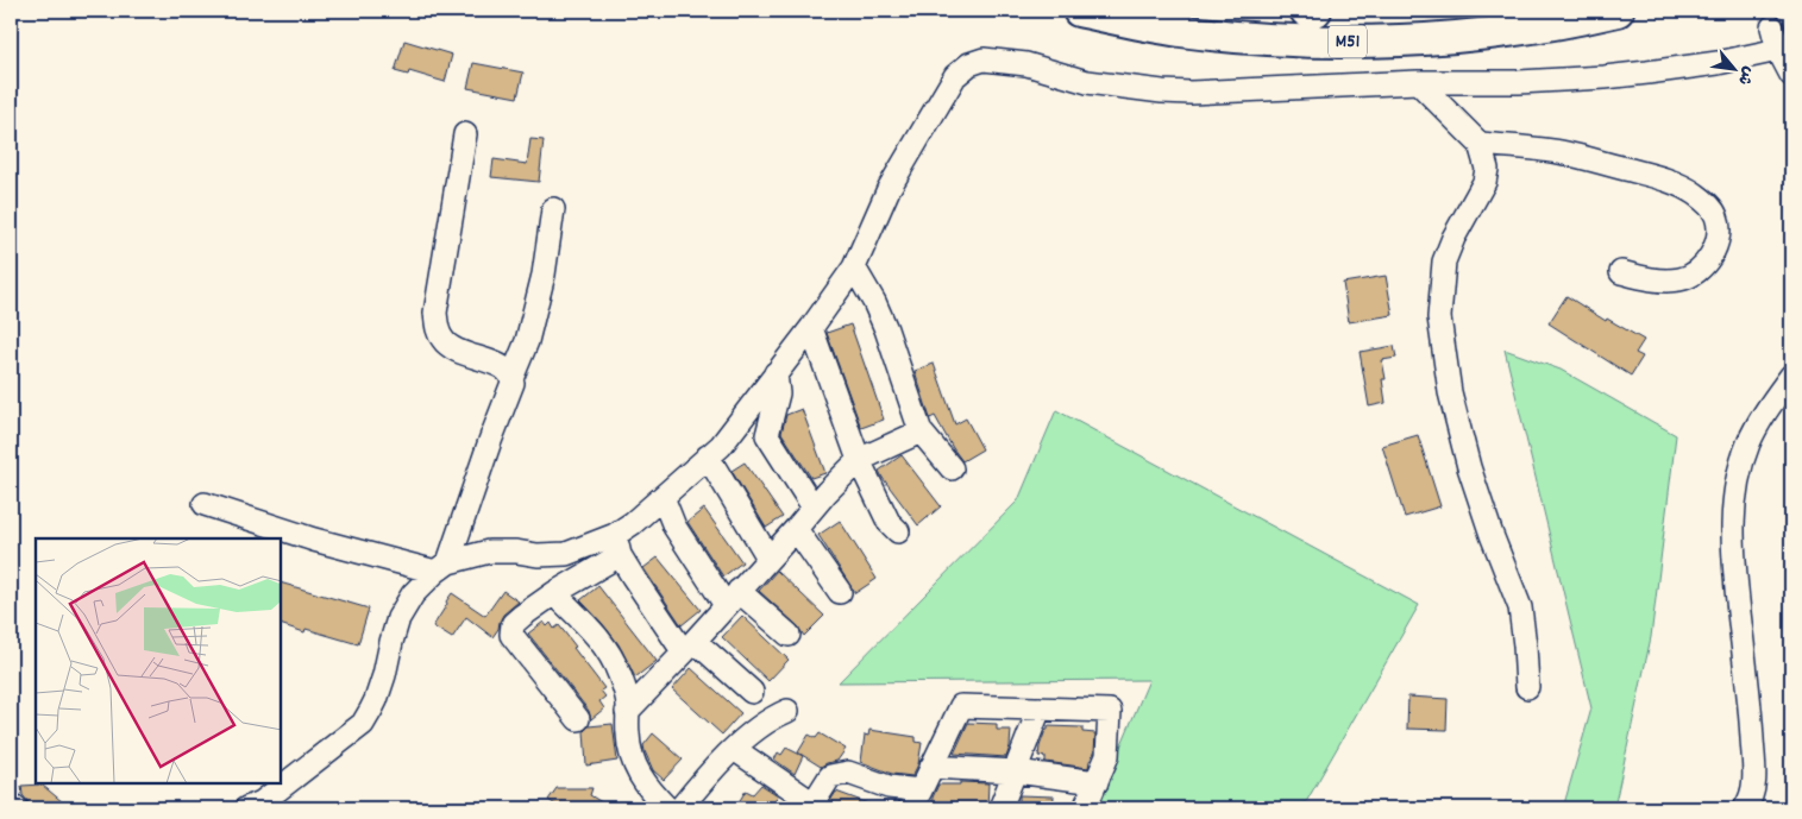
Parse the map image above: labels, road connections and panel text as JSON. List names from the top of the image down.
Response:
{
  "streets": {
    "highway": ["M51"]
  },
  "north": "bottom right"
}
